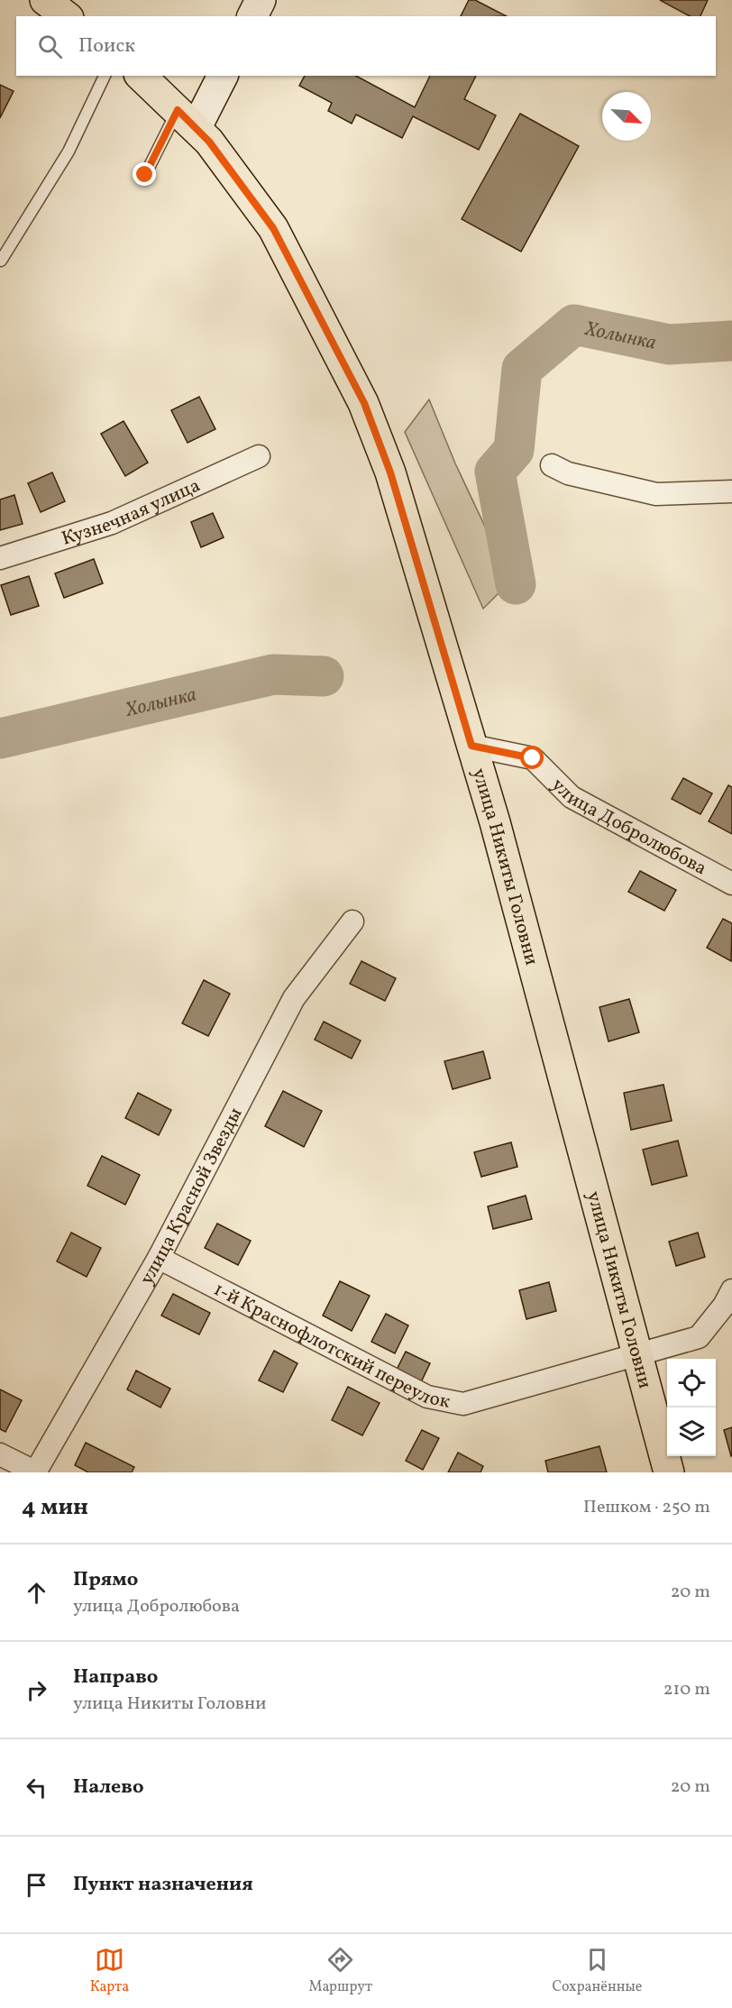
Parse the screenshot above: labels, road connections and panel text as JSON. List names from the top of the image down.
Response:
{
  "streets": {
    "main road": ["улица Никиты Головни"],
    "street": [
      "Кузнечная улица",
      "улица Добролюбова",
      "улица Красной Звезды",
      "1-й Краснофлотский переулок"
    ]
  },
  "crossings": [
    ["улица Добролюбова", "улица Никиты Головни"],
    ["улица Никиты Головни", "1-й Краснофлотский переулок"],
    ["улица Красной Звезды", "1-й Краснофлотский переулок"]
  ],
  "water": ["Холынка"],
  "north": "bottom right",
  "page": {
    "search": "Поиск",
    "heading": ["4 мин", "Пешком · 250 m"],
    "list": [
      ["Прямо", "улица Добролюбова", "20 m"],
      ["Направо", "улица Никиты Головни", "210 m"],
      ["Налево", "20 m"],
      "Пункт назначения"
    ],
    "nav": ["Карта", "Маршрут", "Сохранённые"]
  }
}
